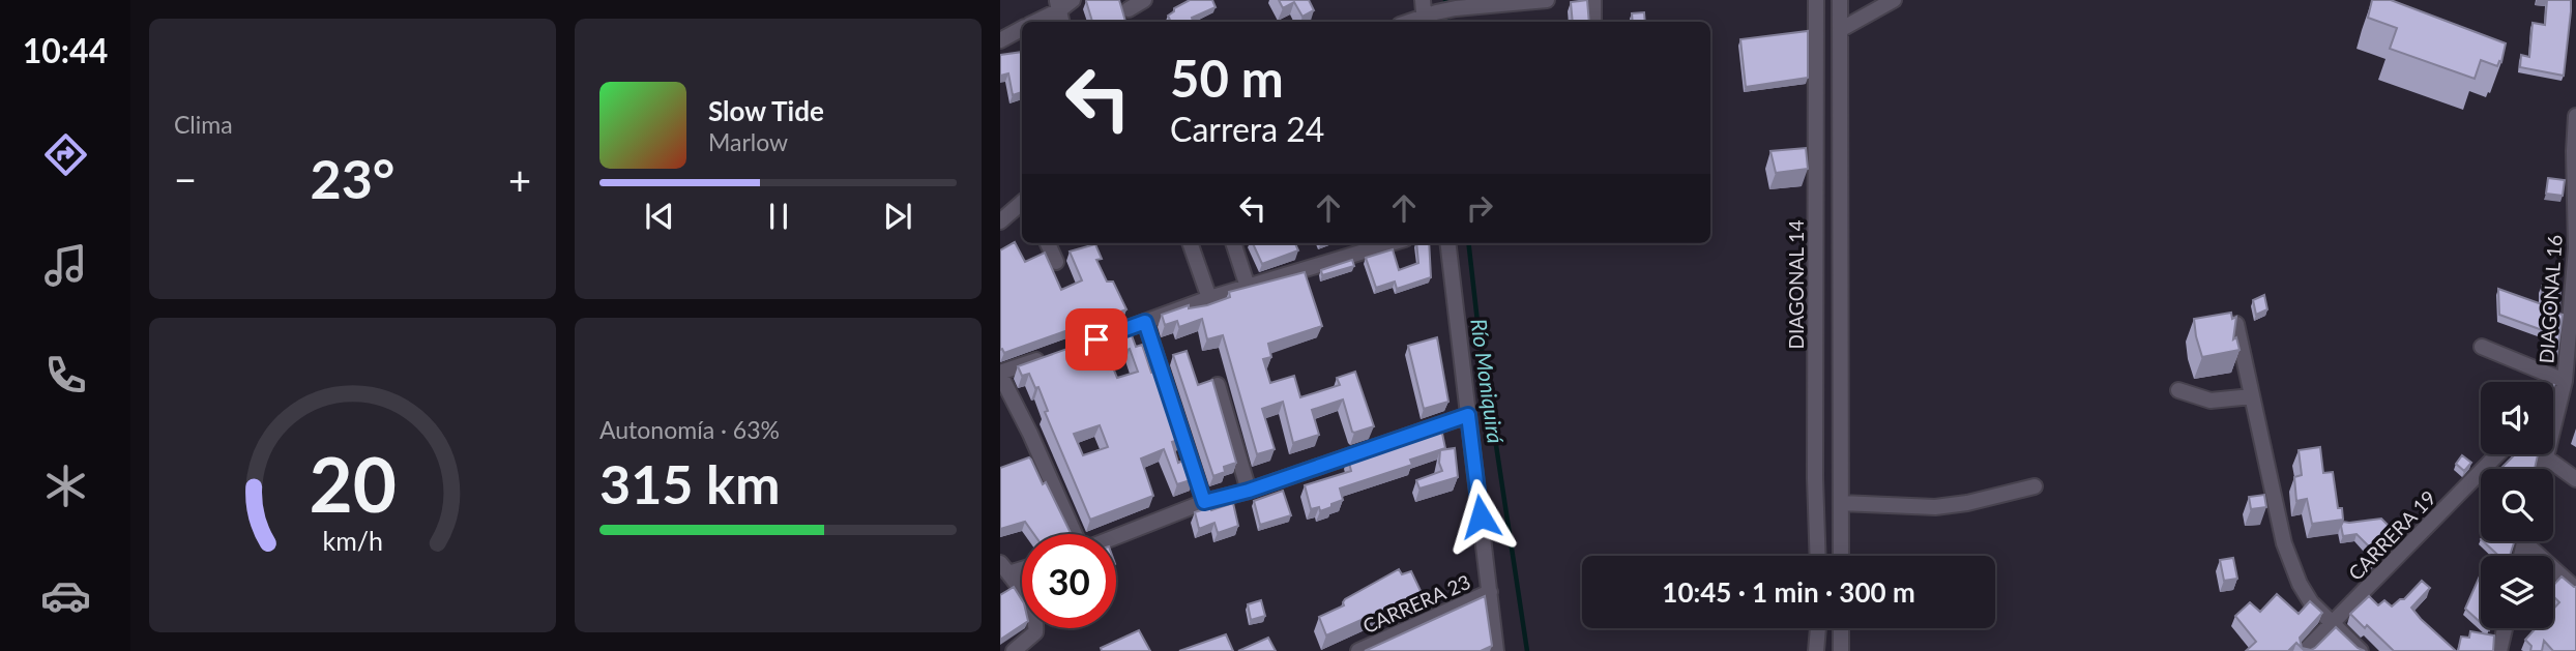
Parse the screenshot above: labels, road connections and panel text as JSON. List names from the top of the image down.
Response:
{
  "streets": {
    "street": [
      "DIAGONAL 14",
      "DIAGONAL 16",
      "CARRERA 19",
      "CARRERA 23"
    ]
  },
  "water": ["Río Moniquirá"],
  "page": {
    "tabs": "10:44",
    "tile": [
      "Clima",
      ["Autonomía · 63%", "315 km"]
    ],
    "turn": ["50 m", "Carrera 24"],
    "song": ["Slow Tide", "Marlow"],
    "heat": ["−", "23°", "+"],
    "limit": "30",
    "trip": "10:45 · 1 min · 300 m",
    "gauge": ["20", "km/h"]
  }
}
